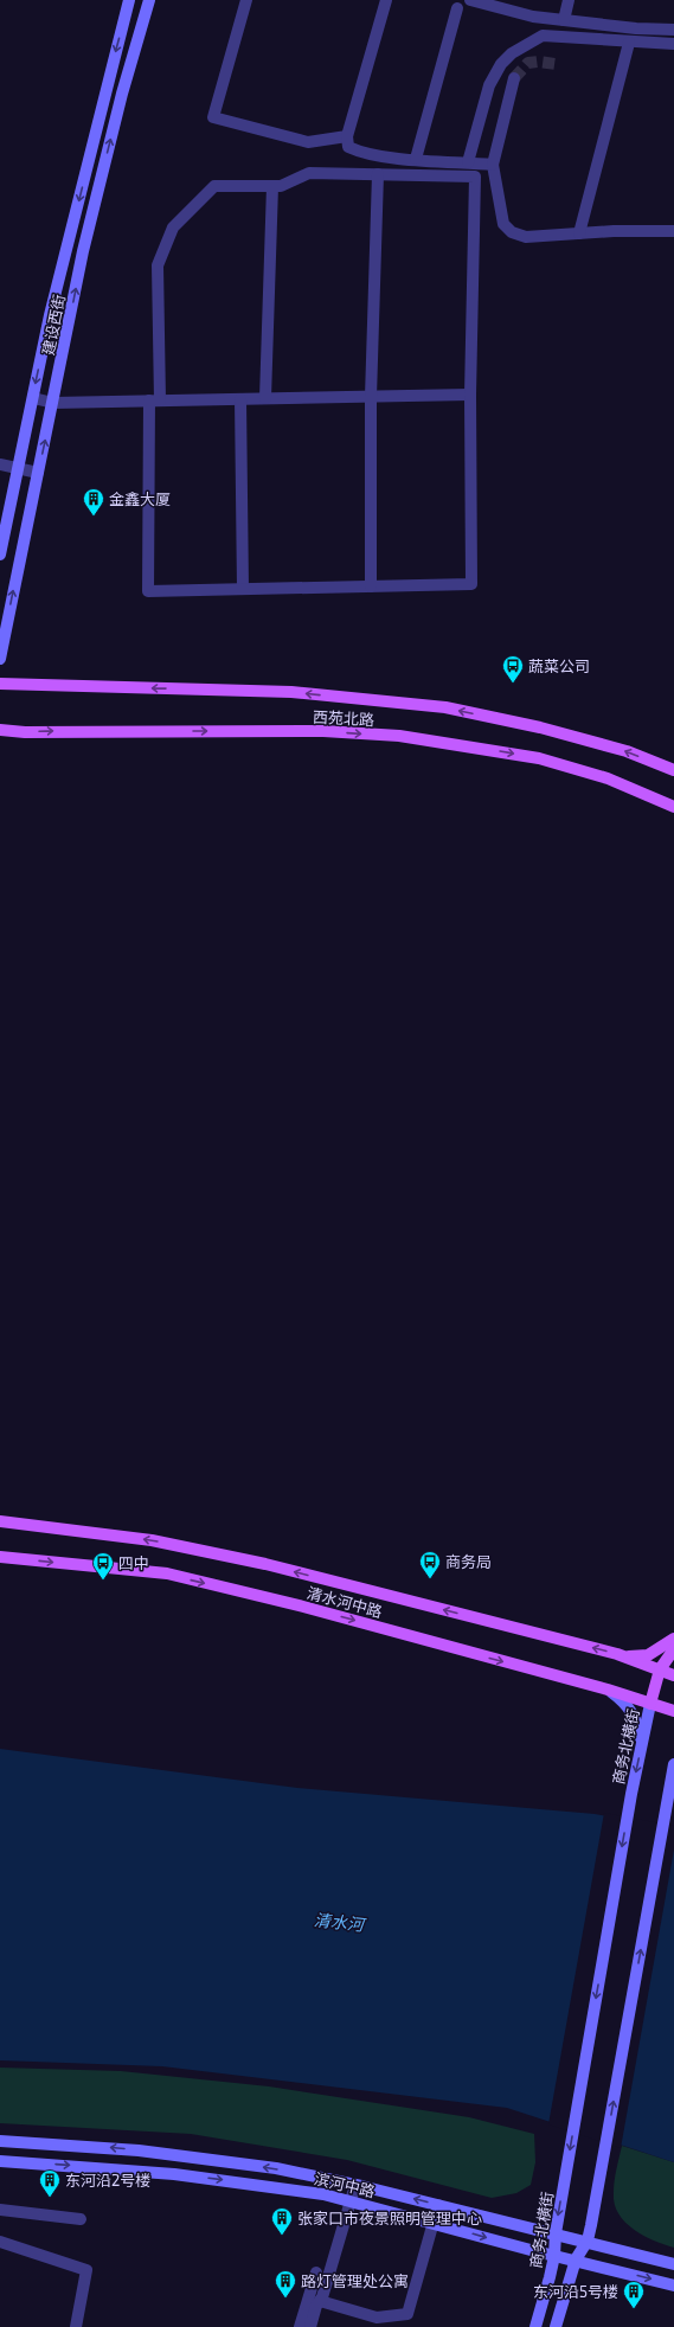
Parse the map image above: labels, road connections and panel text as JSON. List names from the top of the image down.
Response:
{
  "streets": {
    "main road": [
      "建设西街",
      "西苑北路",
      "清水河中路",
      "商务北横街",
      "滨河中路"
    ]
  },
  "crossings": [
    ["清水河中路", "商务北横街"],
    ["商务北横街", "滨河中路"]
  ],
  "water": ["清水河"],
  "places": {
    "building": [
      "金鑫大厦",
      "东河沿2号楼",
      "张家口市夜景照明管理中心",
      "路灯管理处公寓",
      "东河沿5号楼"
    ],
    "bus stop": ["蔬菜公司", "商务局", "四中"]
  }
}
